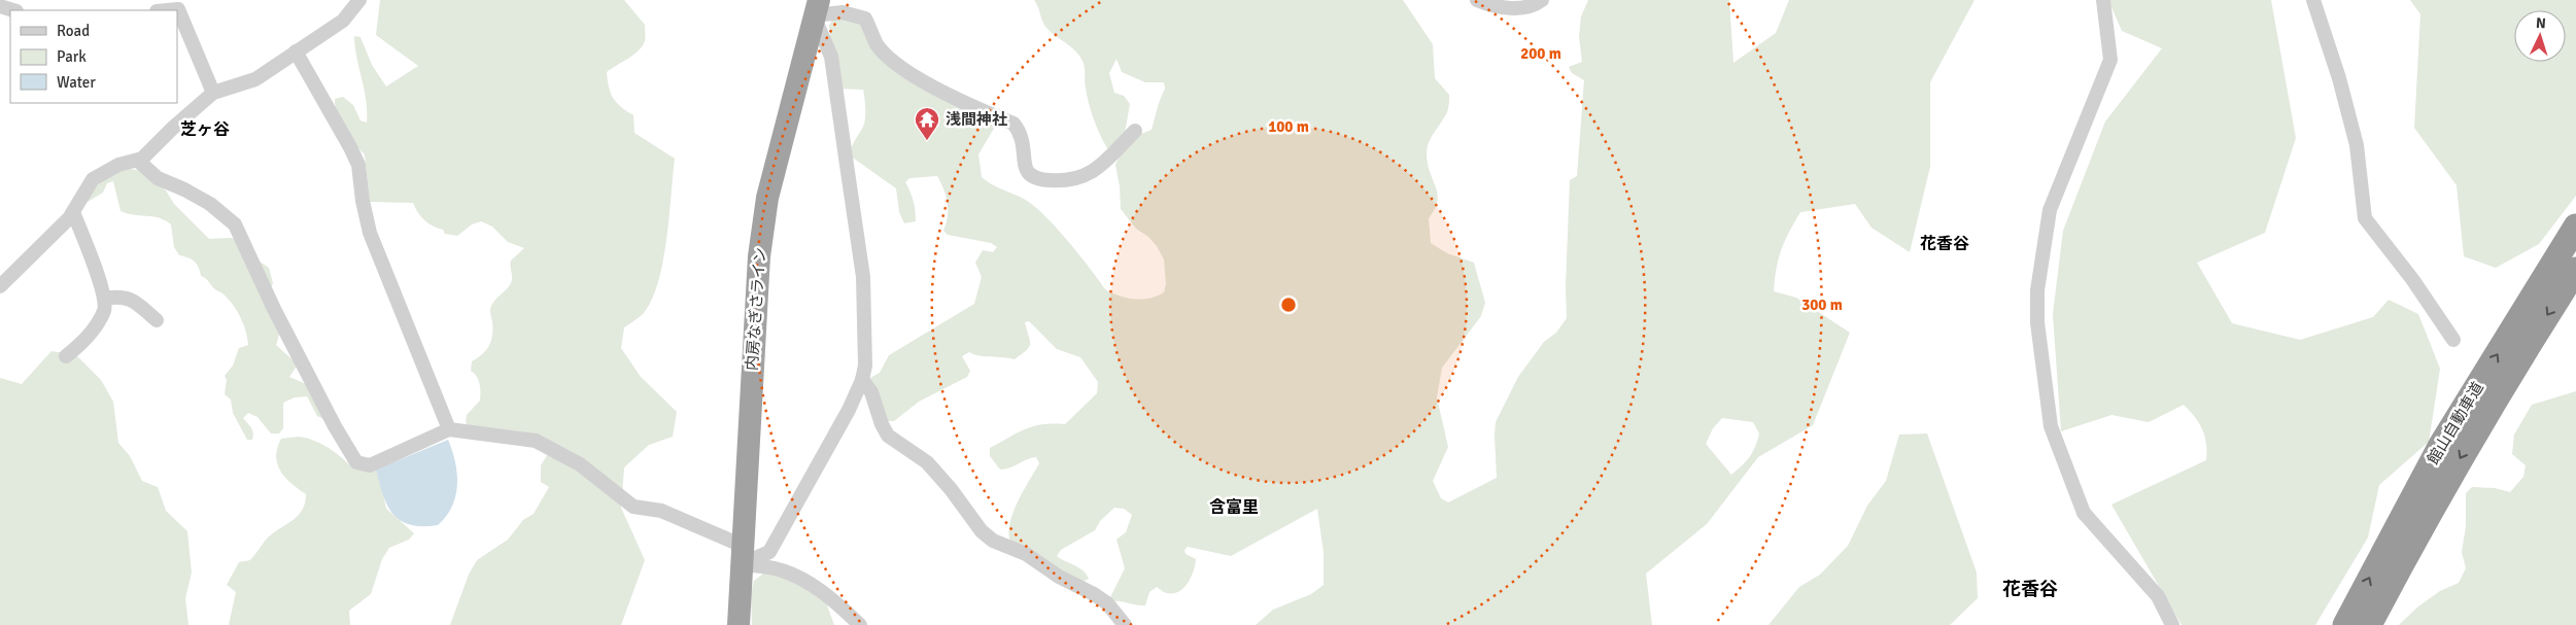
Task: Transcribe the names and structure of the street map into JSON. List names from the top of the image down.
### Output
{
  "streets": {
    "highway": ["内房なぎさライン", "館山自動車道"]
  },
  "districts": [
    "芝ヶ谷",
    "花香谷",
    "含富里",
    "花香谷"
  ],
  "places": {
    "temple": ["浅間神社"]
  },
  "legend": ["Road", "Park", "Water"],
  "north": "top",
  "rings": ["200 m", "100 m", "300 m"]
}
